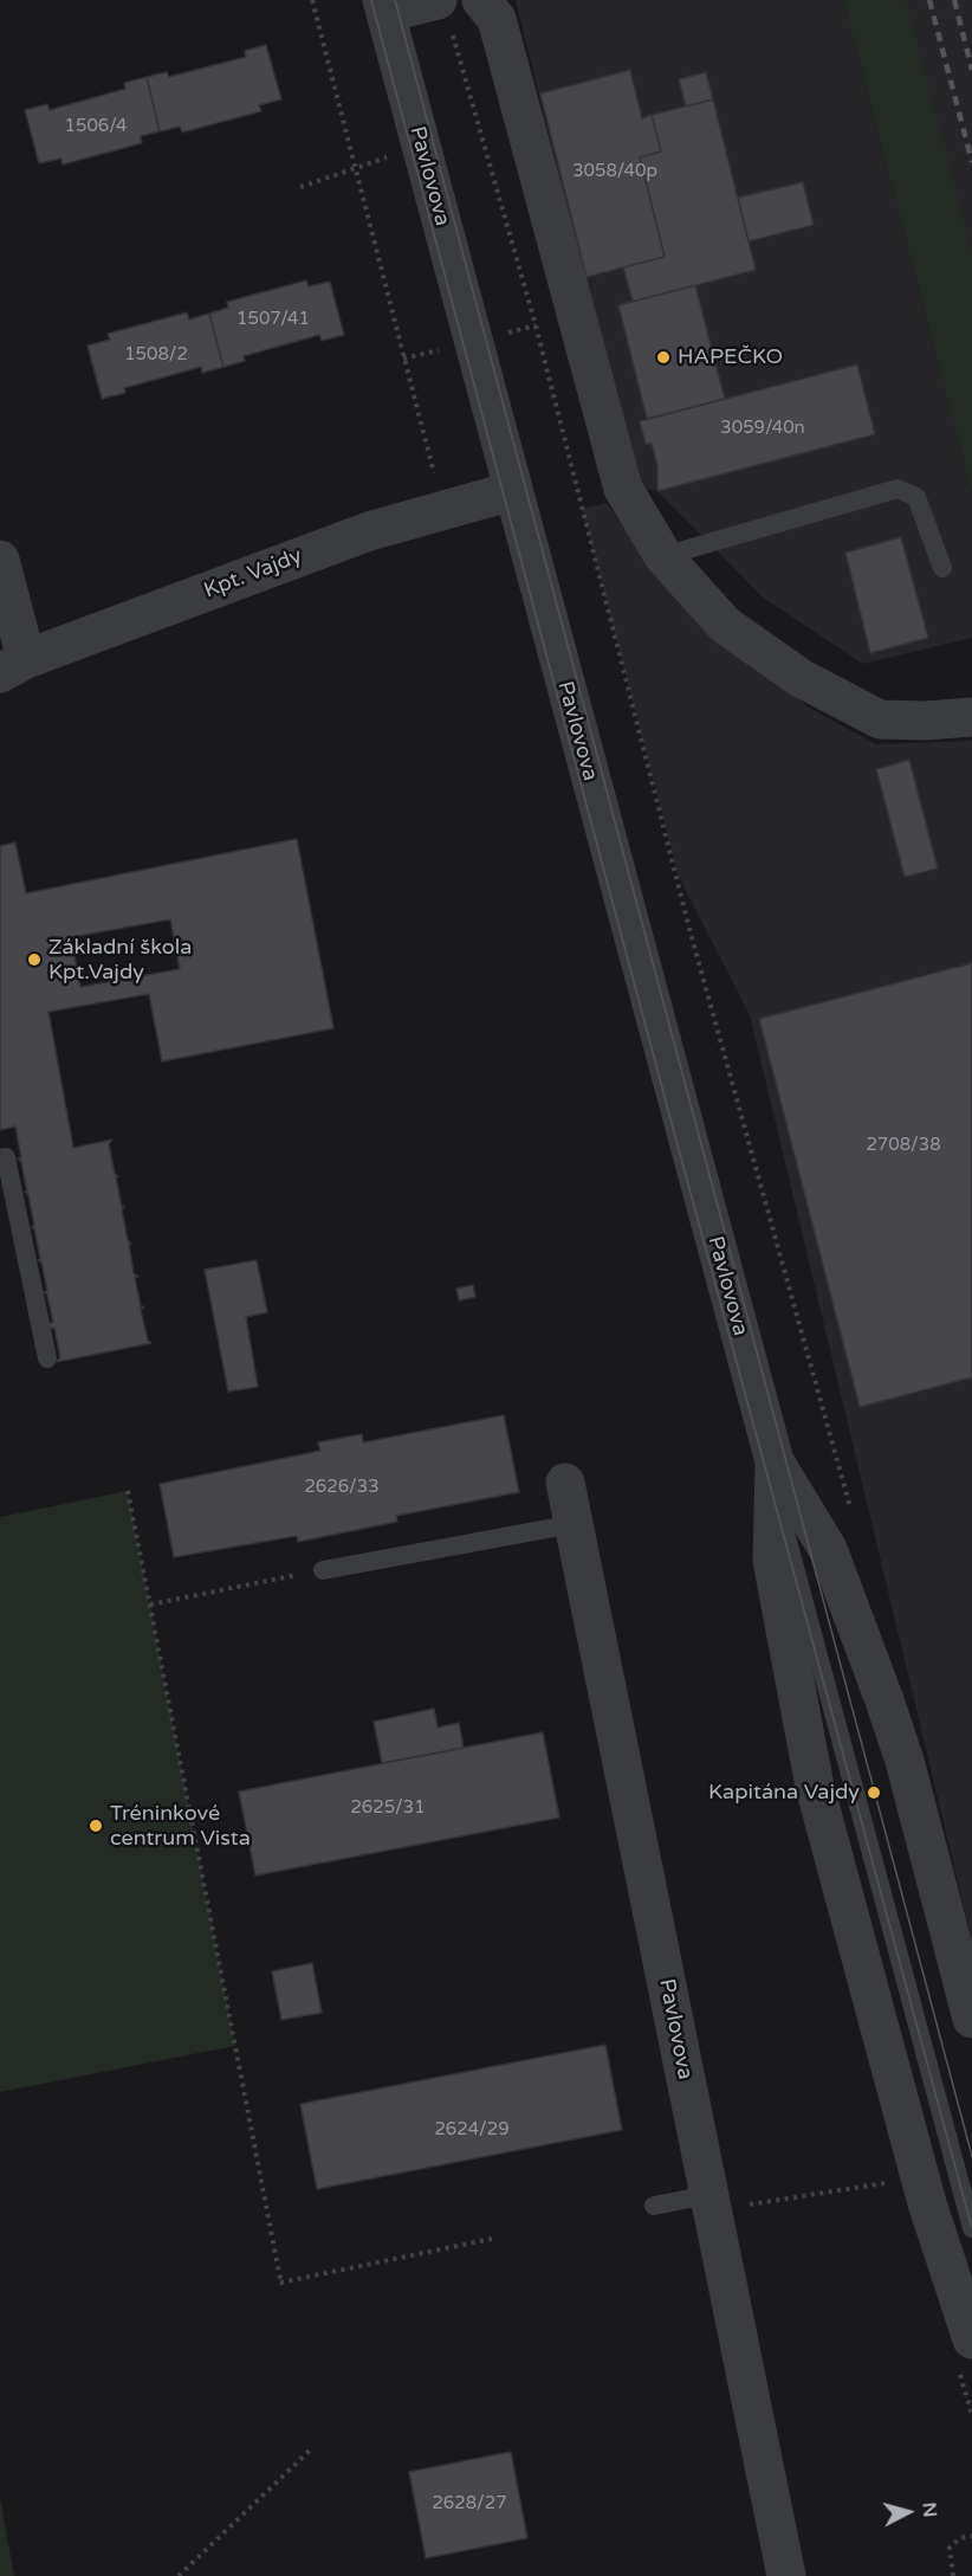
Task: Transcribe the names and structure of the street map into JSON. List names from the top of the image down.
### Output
{
  "streets": {
    "street": ["Pavlovova", "Kpt. Vajdy"]
  },
  "crossings": [
    ["Pavlovova", "Kpt. Vajdy"]
  ],
  "places": [
    "HAPEČKO",
    "Základní škola Kpt.Vajdy",
    "Kapitána Vajdy",
    "Tréninkové centrum Vista"
  ],
  "house_numbers": [
    "1506/4",
    "3058/40p",
    "1507/41",
    "1508/2",
    "3059/40n",
    "2708/38",
    "2626/33",
    "2625/31",
    "2624/29",
    "2628/27"
  ],
  "north": "right"
}
